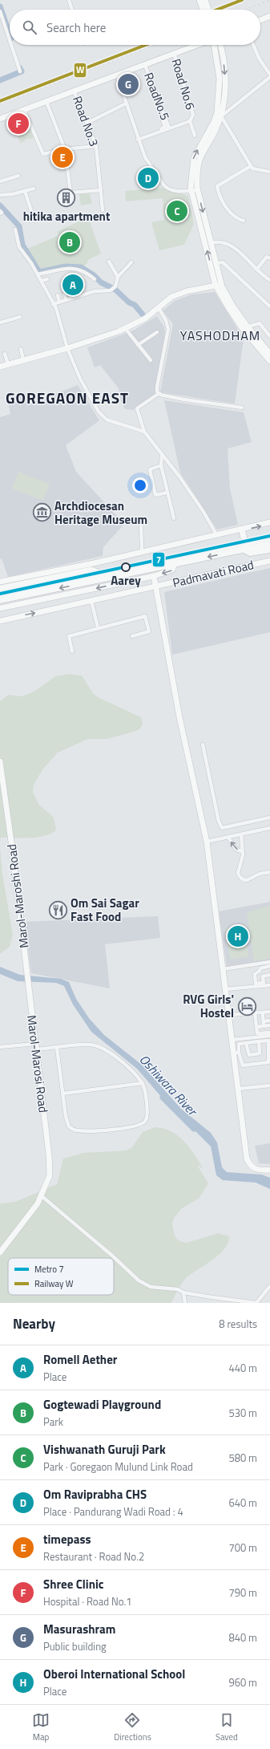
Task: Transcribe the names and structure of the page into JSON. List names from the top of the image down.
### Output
{
  "streets": {
    "street": [
      "Road No.6",
      "RoadNo.5",
      "Road No.3",
      "Padmavati Road",
      "Marol-Maroshi Road",
      "Marol-Marosi Road"
    ]
  },
  "crossings": [
    ["Marol-Maroshi Road", "Marol-Marosi Road"]
  ],
  "districts": ["YASHODHAM", "GOREGAON EAST"],
  "water": ["Oshiwara River"],
  "places": {
    "building": ["hitika apartment"],
    "museum": ["Archdiocesan Heritage Museum"],
    "other": ["Aarey"],
    "restaurant": ["Om Sai Sagar Fast Food"],
    "hotel": ["RVG Girls' Hostel"]
  },
  "lines": ["rail line W", "metro line 7"],
  "legend": ["Metro 7", "Railway W"],
  "page": {
    "search": "Search here",
    "pins": [
      "G",
      "F",
      "E",
      "D",
      "C",
      "B",
      "A",
      "H"
    ],
    "heading": ["Nearby", "8 results"],
    "list": [
      {
        "mark": "A",
        "name": "Romell Aether",
        "note": "Place",
        "value": "440 m"
      },
      {
        "mark": "B",
        "name": "Gogtewadi Playground",
        "note": "Park",
        "value": "530 m"
      },
      {
        "mark": "C",
        "name": "Vishwanath Guruji Park",
        "note": "Park · Goregaon Mulund Link Road",
        "value": "580 m"
      },
      {
        "mark": "D",
        "name": "Om Raviprabha CHS",
        "note": "Place · Pandurang Wadi Road : 4",
        "value": "640 m"
      },
      {
        "mark": "E",
        "name": "timepass",
        "note": "Restaurant · Road No.2",
        "value": "700 m"
      },
      {
        "mark": "F",
        "name": "Shree Clinic",
        "note": "Hospital · Road No.1",
        "value": "790 m"
      },
      {
        "mark": "G",
        "name": "Masurashram",
        "note": "Public building",
        "value": "840 m"
      },
      {
        "mark": "H",
        "name": "Oberoi International School",
        "note": "Place",
        "value": "960 m"
      }
    ],
    "nav": ["Map", "Directions", "Saved"]
  }
}
